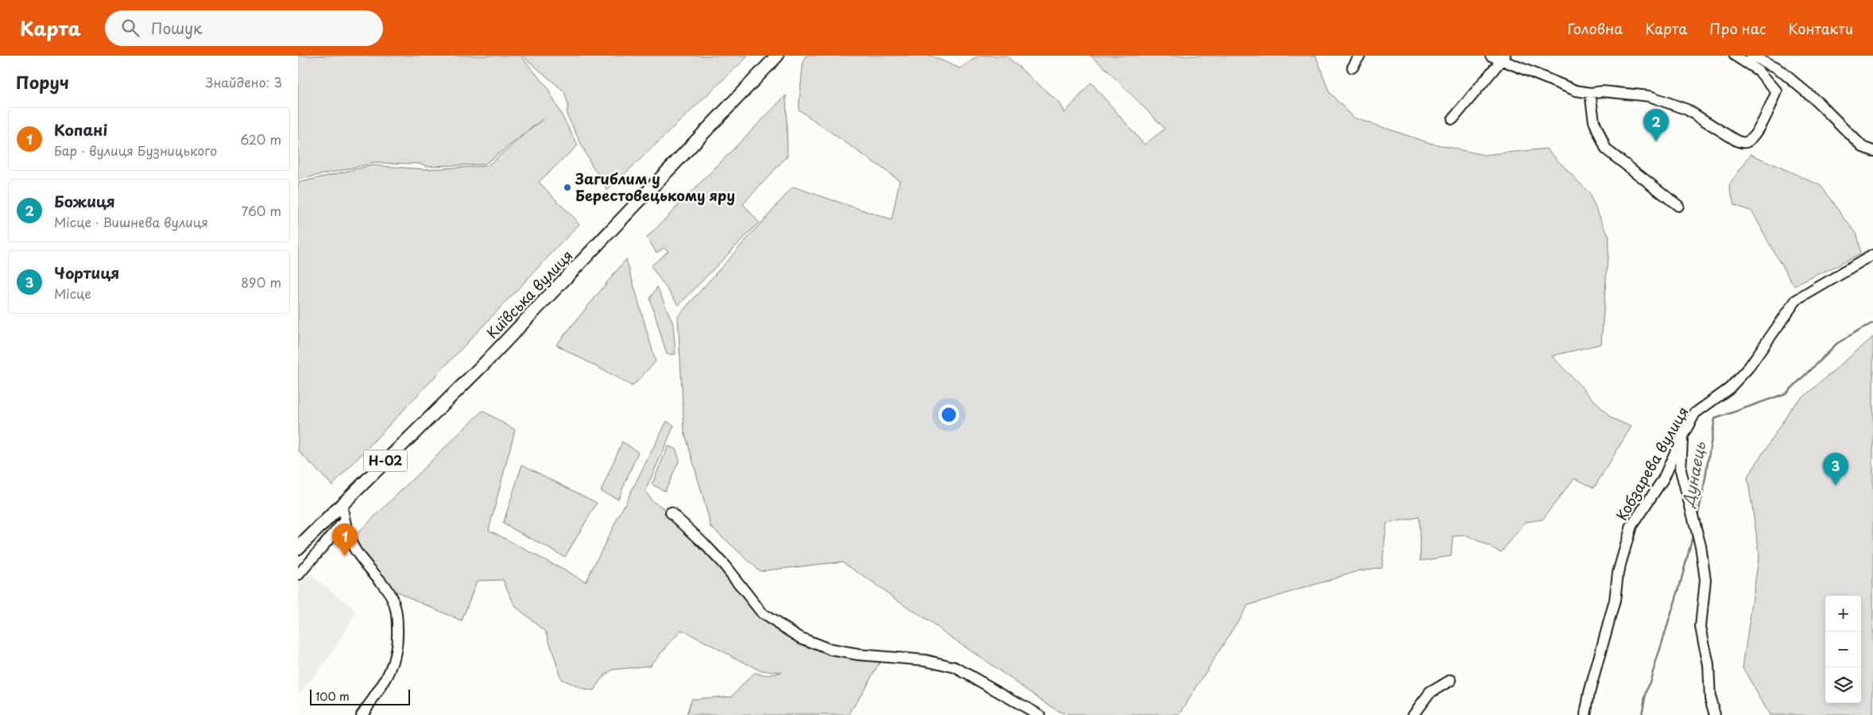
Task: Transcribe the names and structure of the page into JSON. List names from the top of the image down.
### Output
{
  "streets": {
    "main road": ["Київська вулиця", "Н-02"],
    "street": ["Кобзарева вулиця"]
  },
  "water": ["Дунаець"],
  "places": ["Загиблим у Берестовецькому яру"],
  "scale_bar": "100 m",
  "page": {
    "header": "Карта",
    "search": "Пошук",
    "nav": [
      "Головна",
      "Карта",
      "Про нас",
      "Контакти"
    ],
    "heading": ["Поруч", "Знайдено: 3"],
    "list": [
      {
        "mark": "1",
        "name": "Копані",
        "note": "Бар · вулиця Бузницького",
        "value": "620 m"
      },
      {
        "mark": "2",
        "name": "Божиця",
        "note": "Місце · Вишнева вулиця",
        "value": "760 m"
      },
      {
        "mark": "3",
        "name": "Чортиця",
        "note": "Місце",
        "value": "890 m"
      }
    ],
    "pins": ["2", "3", "1"],
    "map_buttons": ["+", "−"],
    "scale": "100 m"
  }
}
